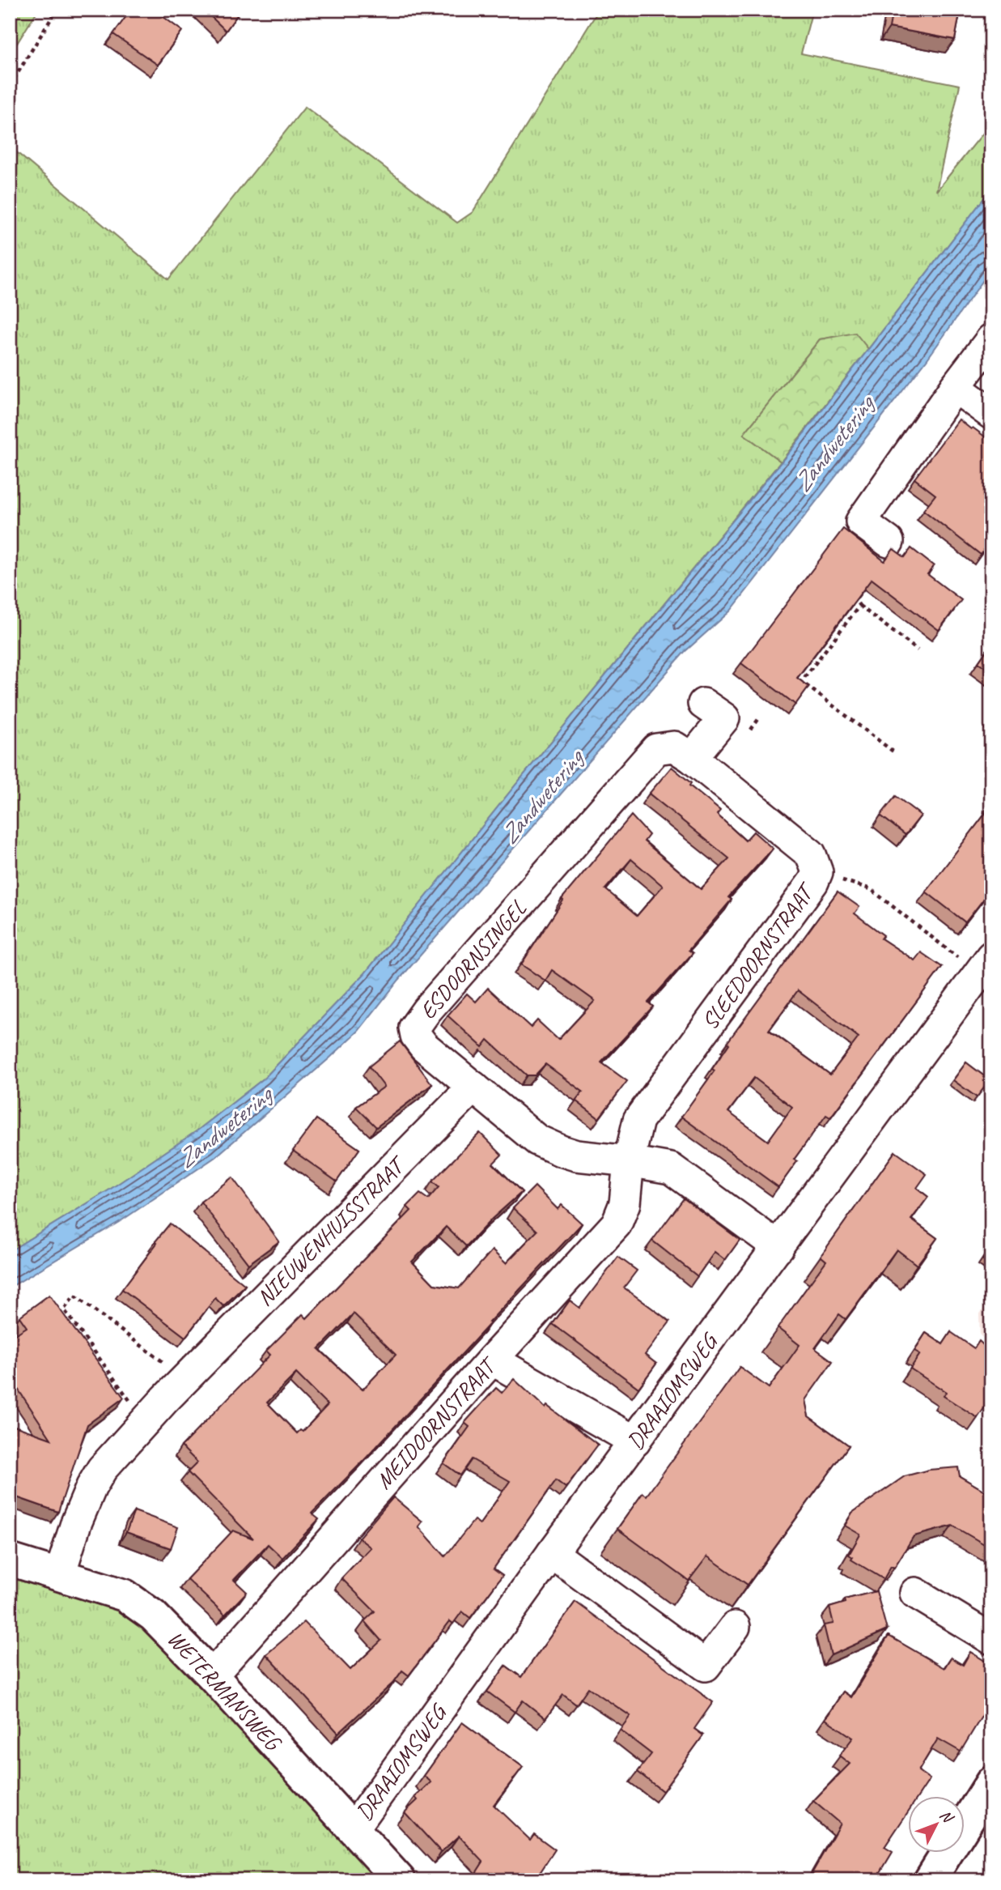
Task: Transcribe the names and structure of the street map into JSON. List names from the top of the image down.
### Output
{
  "streets": {
    "street": [
      "SLEEDOORNSTRAAT",
      "ESDOORNSINGEL",
      "NIEUWENHUISSTRAAT",
      "DRAAIOMSWEG",
      "MEIDOORNSTRAAT",
      "WETERMANSWEG"
    ]
  },
  "crossings": [
    ["SLEEDOORNSTRAAT", "ESDOORNSINGEL"],
    ["SLEEDOORNSTRAAT", "MEIDOORNSTRAAT"],
    ["ESDOORNSINGEL", "NIEUWENHUISSTRAAT"],
    ["ESDOORNSINGEL", "DRAAIOMSWEG"],
    ["ESDOORNSINGEL", "MEIDOORNSTRAAT"],
    ["NIEUWENHUISSTRAAT", "WETERMANSWEG"],
    ["DRAAIOMSWEG", "WETERMANSWEG"],
    ["MEIDOORNSTRAAT", "WETERMANSWEG"]
  ],
  "water": ["Zandwetering"],
  "north": "top right"
}
